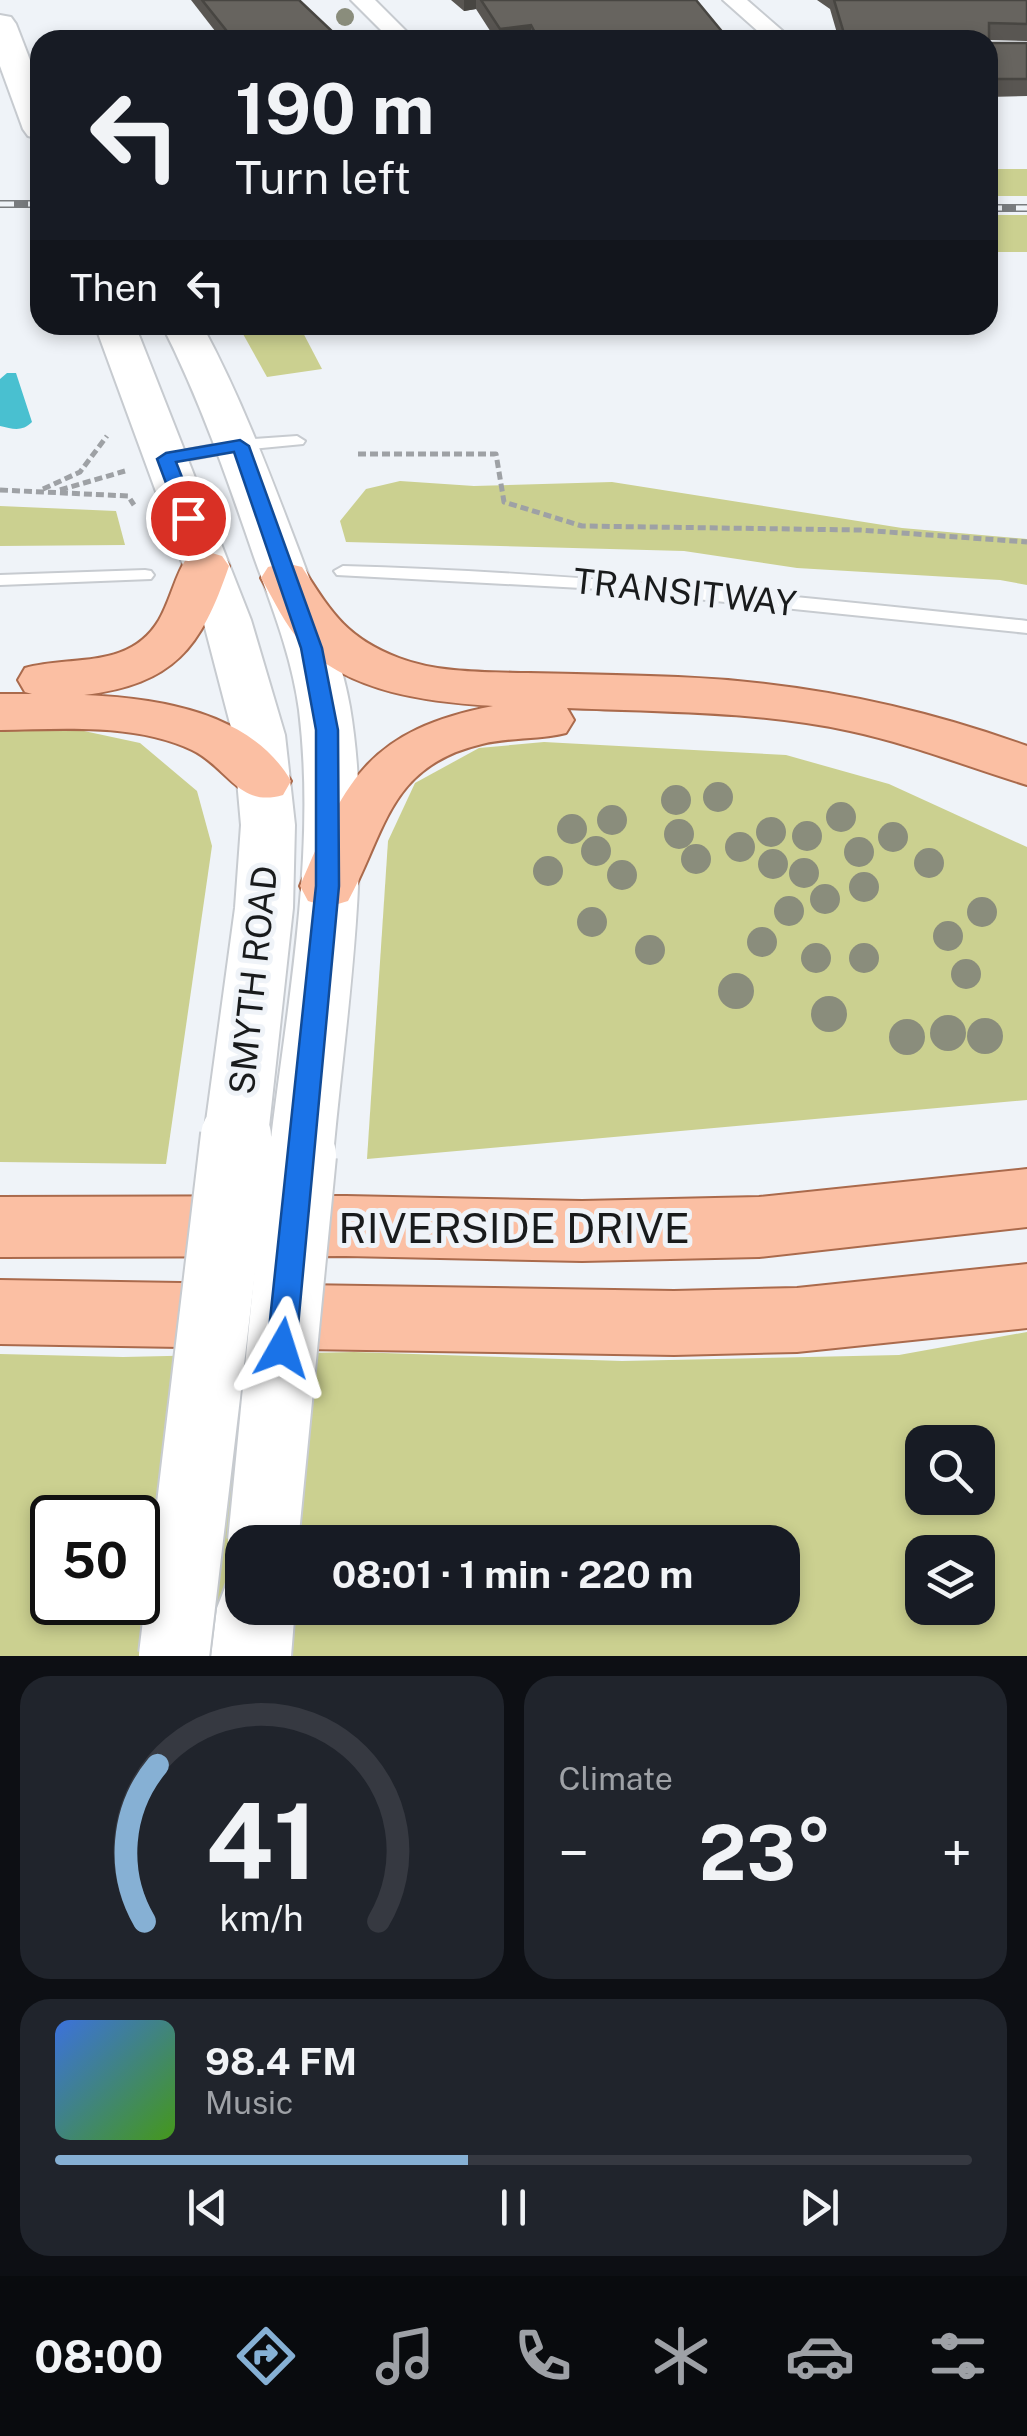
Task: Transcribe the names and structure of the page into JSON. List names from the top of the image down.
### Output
{
  "streets": {
    "main road": ["SMYTH ROAD", "RIVERSIDE DRIVE"],
    "lane": ["TRANSITWAY"]
  },
  "page": {
    "turn": ["190 m", "Turn left"],
    "then": "Then",
    "limit": "50",
    "trip": "08:01 · 1 min · 220 m",
    "tile": "Climate",
    "heat": ["−", "23°", "+"],
    "song": ["98.4 FM", "Music"],
    "tabs": "08:00",
    "gauge": ["41", "km/h"]
  }
}
